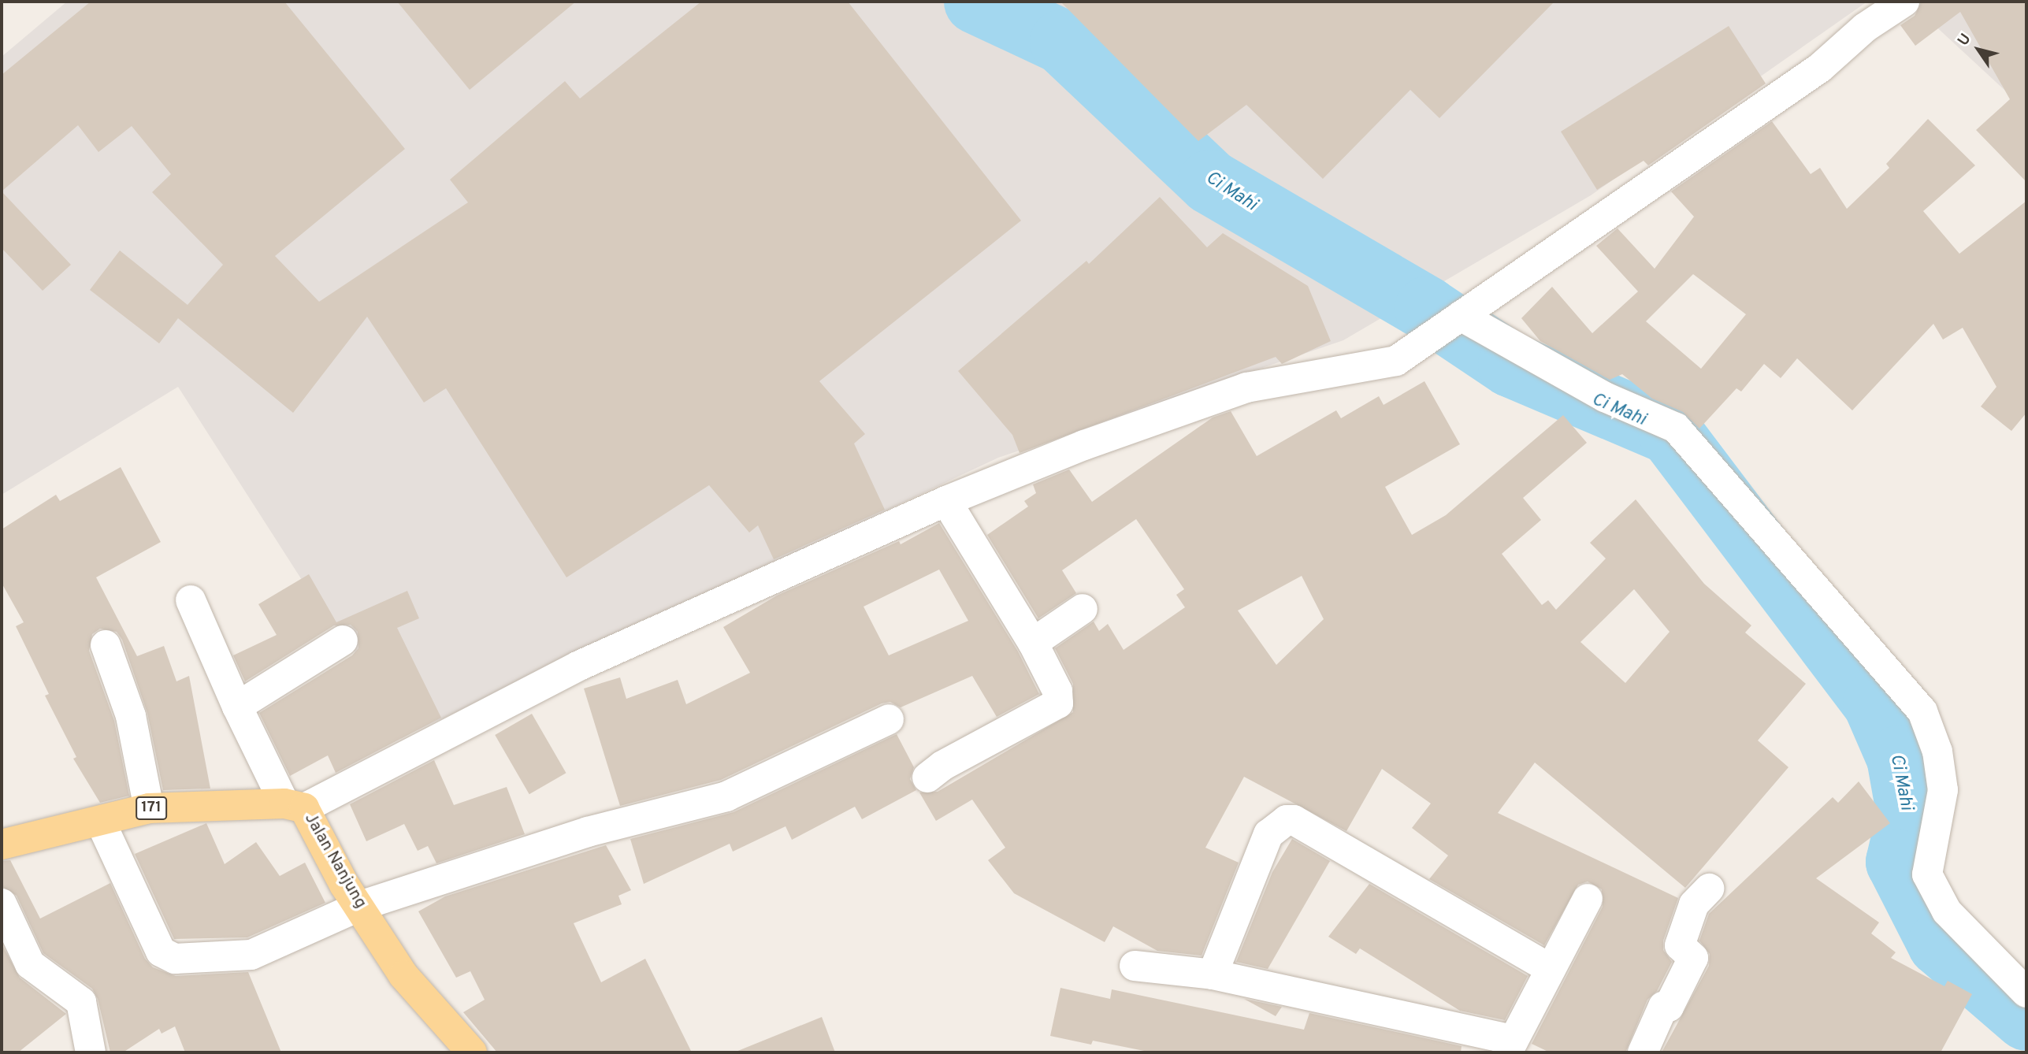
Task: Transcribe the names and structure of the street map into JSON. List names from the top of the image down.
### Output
{
  "streets": {
    "main road": ["171", "Jalan Nanjung"]
  },
  "water": ["Ci Mahi"],
  "north": "top left"
}
